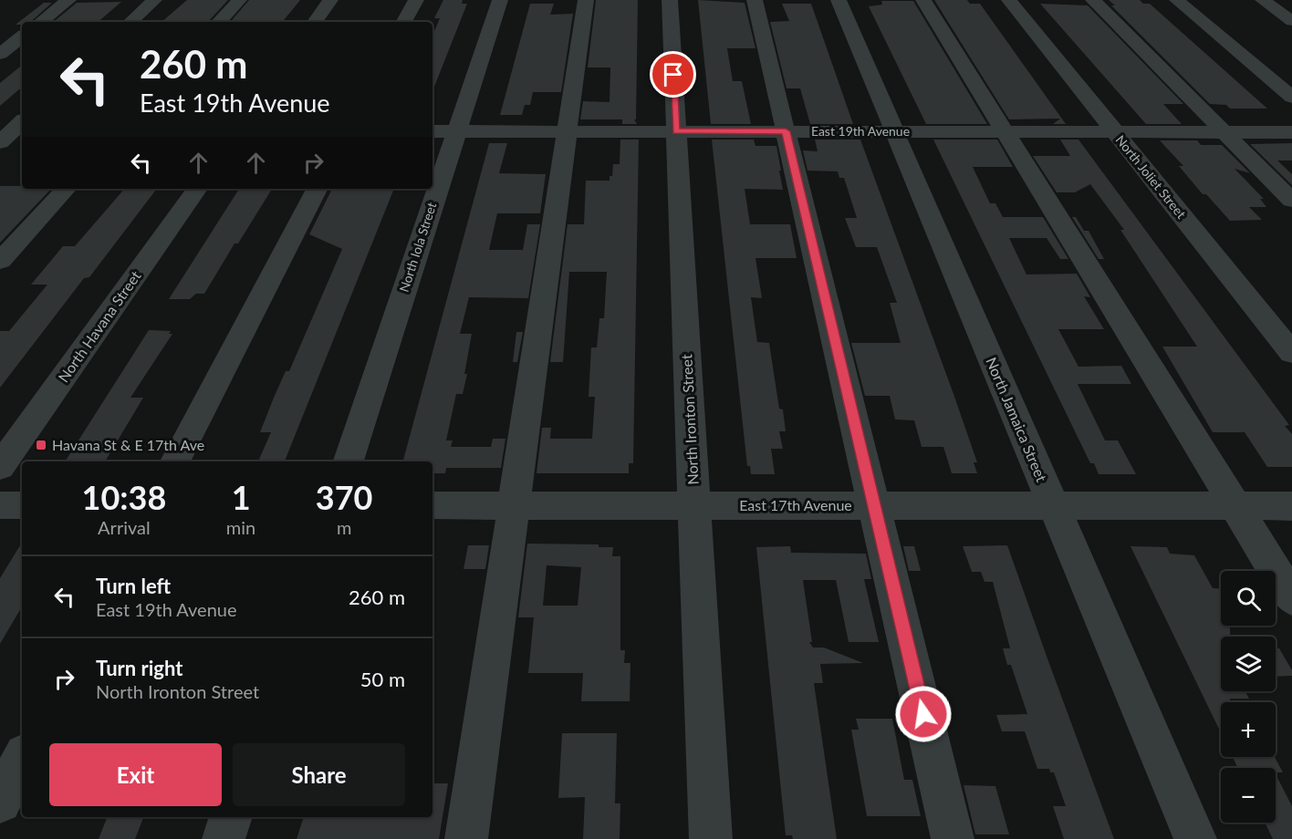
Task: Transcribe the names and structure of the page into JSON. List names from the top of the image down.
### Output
{
  "streets": {
    "street": [
      "East 19th Avenue",
      "North Joliet Street",
      "North Iola Street",
      "North Havana Street",
      "North Ironton Street",
      "North Jamaica Street",
      "East 17th Avenue"
    ]
  },
  "crossings": [
    ["East 19th Avenue", "North Joliet Street"],
    ["East 19th Avenue", "North Iola Street"],
    ["East 19th Avenue", "North Ironton Street"],
    ["East 19th Avenue", "North Jamaica Street"],
    ["North Ironton Street", "East 17th Avenue"],
    ["North Jamaica Street", "East 17th Avenue"]
  ],
  "places": {
    "transit": ["Havana St & E 17th Ave"]
  },
  "page": {
    "turn": ["260 m", "East 19th Avenue"],
    "eta": [
      "10:38",
      "Arrival",
      "1",
      "min",
      "370",
      "m"
    ],
    "list": [
      {
        "name": "Turn left",
        "note": "East 19th Avenue",
        "value": "260 m"
      },
      {
        "name": "Turn right",
        "note": "North Ironton Street",
        "value": "50 m"
      }
    ],
    "map_buttons": ["+", "−"],
    "buttons": ["Exit", "Share"]
  }
}
